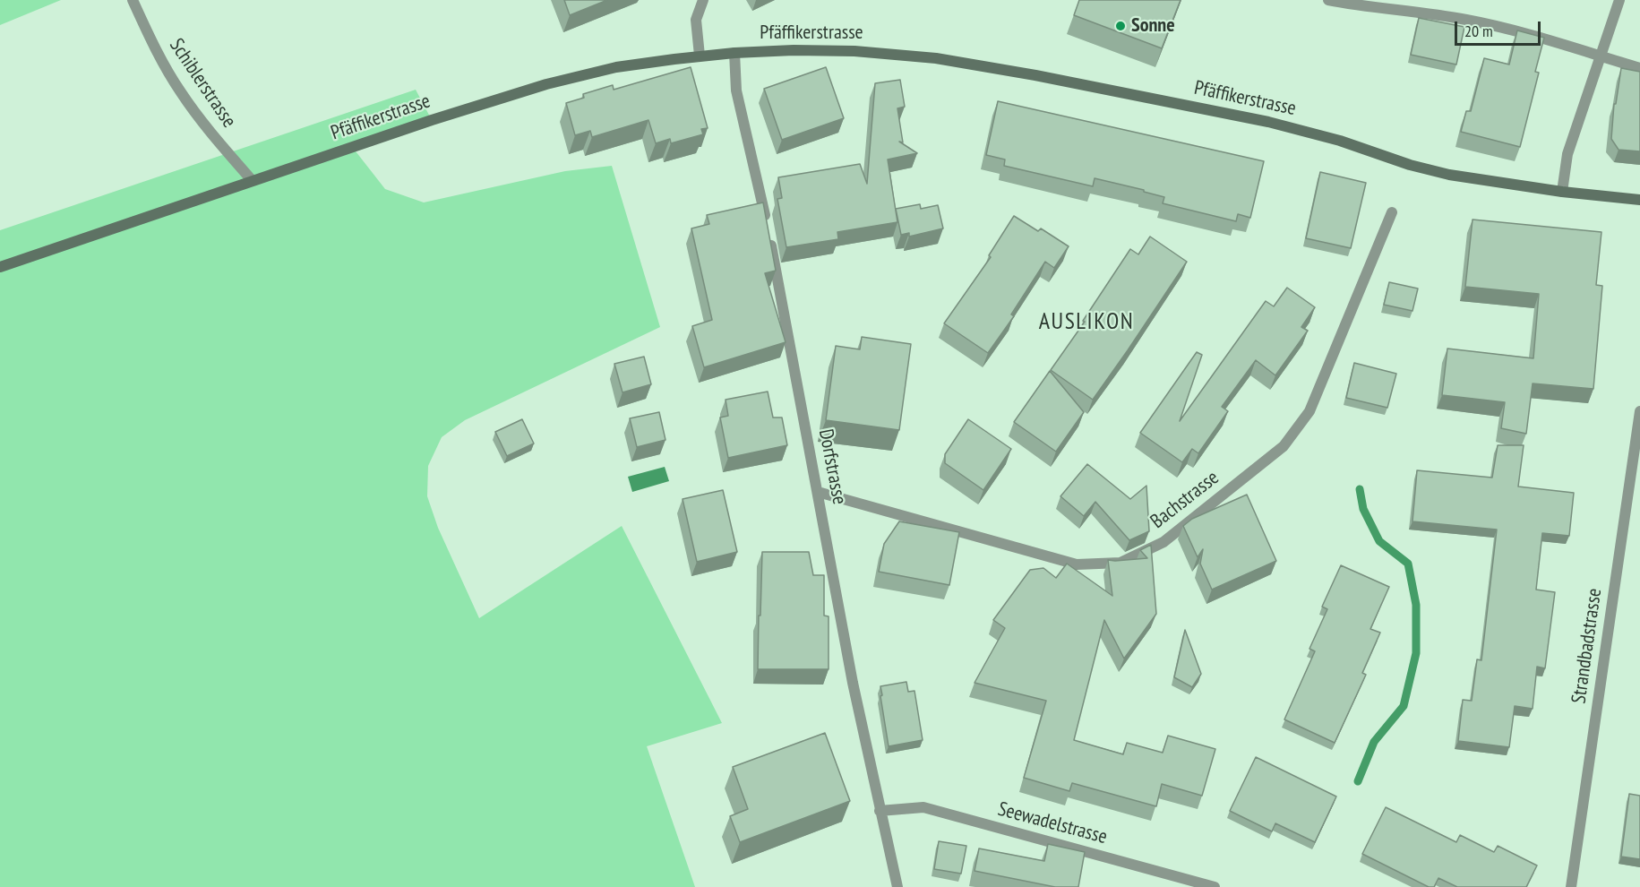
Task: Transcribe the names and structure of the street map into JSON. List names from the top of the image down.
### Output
{
  "streets": {
    "main road": ["Pfäffikerstrasse"],
    "street": [
      "Schiblerstrasse",
      "Dorfstrasse",
      "Bachstrasse",
      "Strandbadstrasse",
      "Seewadelstrasse"
    ]
  },
  "crossings": [
    ["Pfäffikerstrasse", "Schiblerstrasse"],
    ["Pfäffikerstrasse", "Dorfstrasse"],
    ["Dorfstrasse", "Bachstrasse"],
    ["Dorfstrasse", "Seewadelstrasse"]
  ],
  "districts": ["AUSLIKON"],
  "places": ["Sonne"],
  "scale_bar": "20 m"
}
